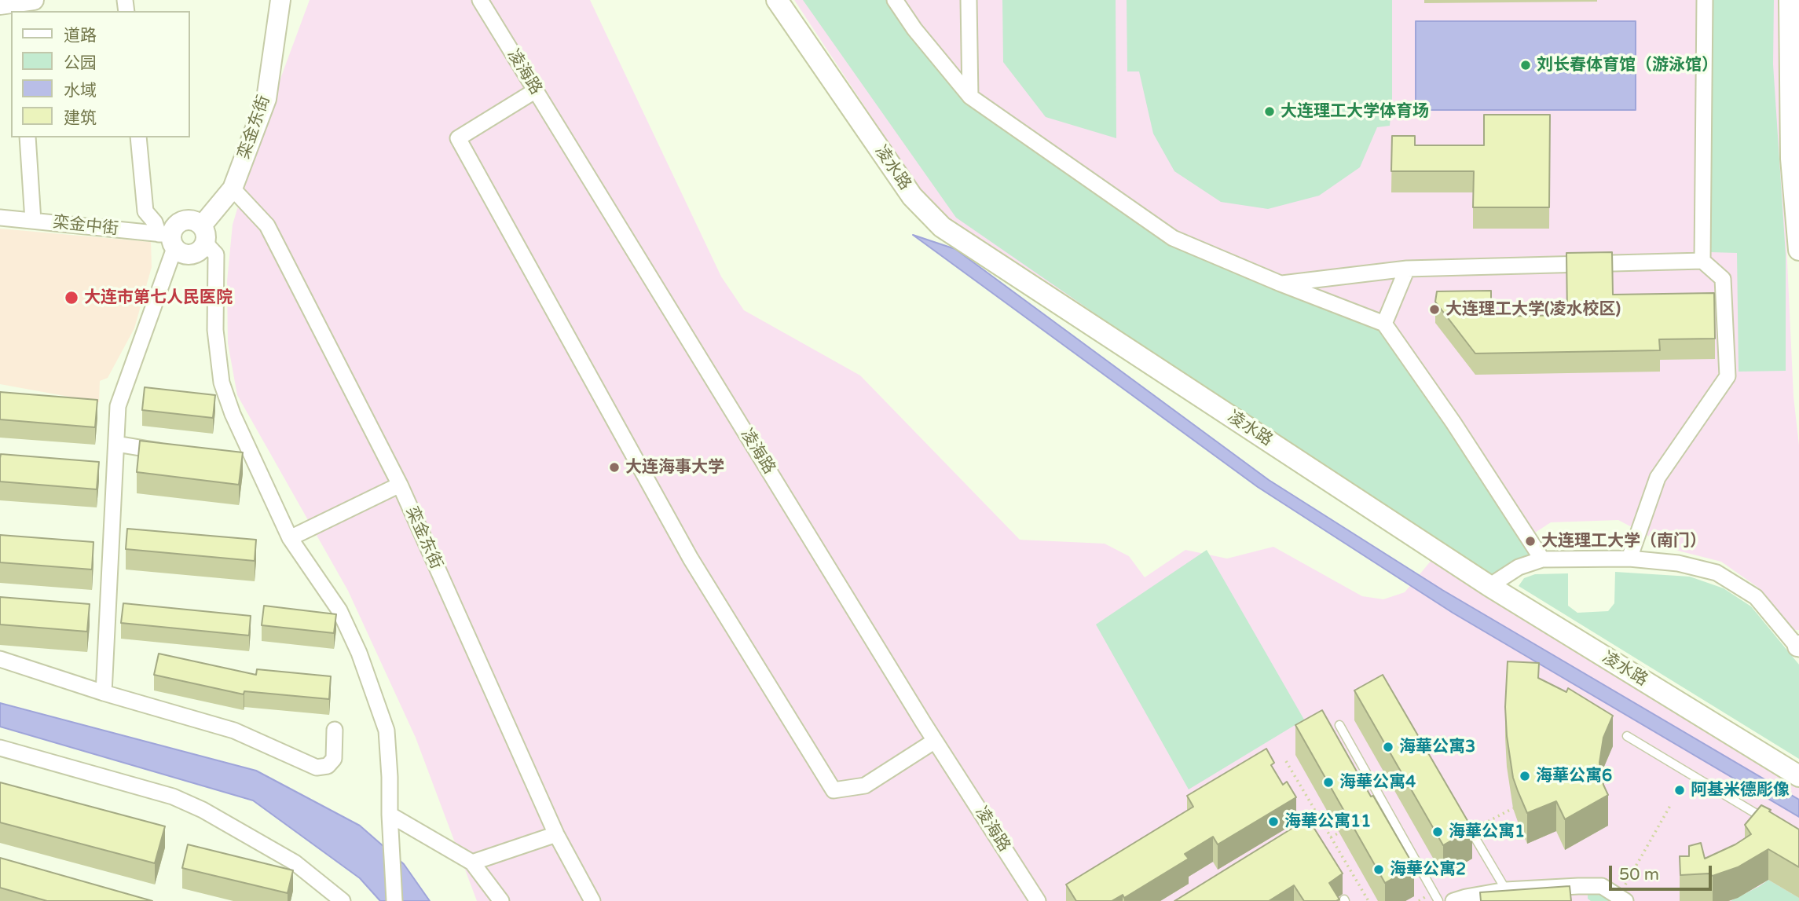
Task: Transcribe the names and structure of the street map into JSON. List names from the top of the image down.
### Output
{
  "streets": {
    "main road": ["凌水路"],
    "street": ["凌海路", "栾金东街", "栾金中街"]
  },
  "crossings": [
    ["栾金东街", "栾金中街"]
  ],
  "places": [
    "刘长春体育馆（游泳馆）",
    "大连理工大学体育场",
    "大连市第七人民医院",
    "大连理工大学(凌水校区)",
    "大连海事大学",
    "大连理工大学（南门）",
    "海華公寓3",
    "海華公寓6",
    "海華公寓4",
    "阿基米德彫像",
    "海華公寓11",
    "海華公寓1",
    "海華公寓2"
  ],
  "legend": [
    "道路",
    "公园",
    "水域",
    "建筑"
  ],
  "scale_bar": "50 m"
}
